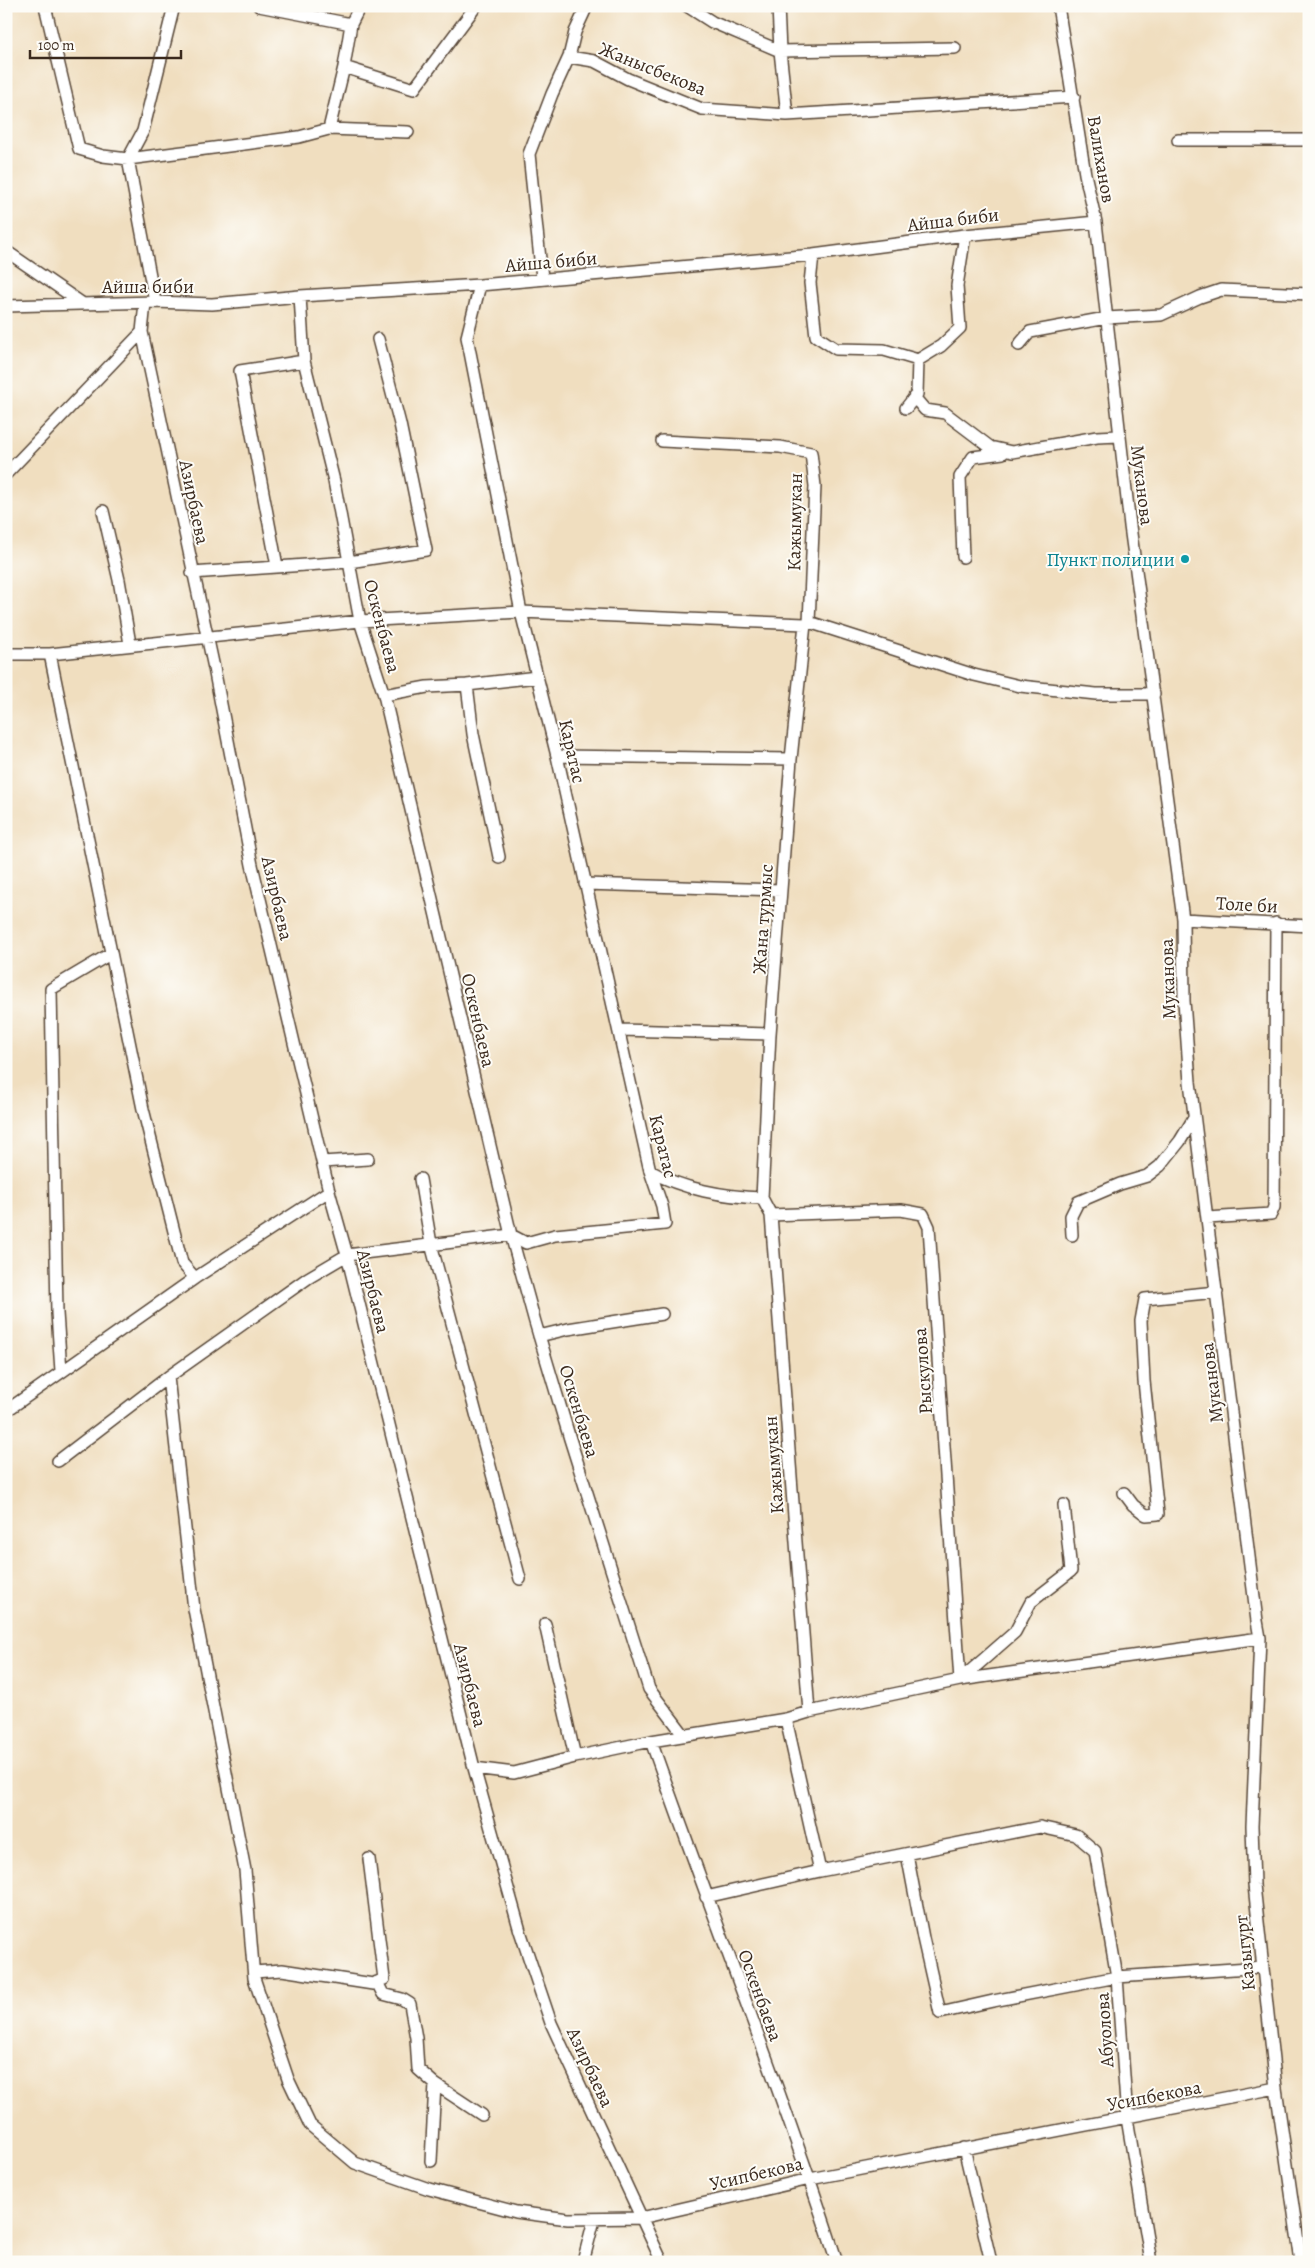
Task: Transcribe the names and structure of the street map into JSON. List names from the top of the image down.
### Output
{
  "streets": {
    "street": [
      "Жанысбекова",
      "Валиханов",
      "Айша биби",
      "Муканова",
      "Азирбаева",
      "Кажымукан",
      "Оскенбаева",
      "Каратас",
      "Толе би",
      "Жана турмыс",
      "Рыскулова",
      "Казыгурт",
      "Абуолова",
      "Усипбекова"
    ]
  },
  "crossings": [
    ["Жанысбекова", "Валиханов"],
    ["Жанысбекова", "Айша биби"],
    ["Валиханов", "Айша биби"],
    ["Валиханов", "Муканова"],
    ["Айша биби", "Азирбаева"],
    ["Айша биби", "Оскенбаева"],
    ["Айша биби", "Каратас"],
    ["Муканова", "Толе би"],
    ["Муканова", "Казыгурт"],
    ["Азирбаева", "Усипбекова"],
    ["Кажымукан", "Жана турмыс"],
    ["Кажымукан", "Рыскулова"],
    ["Оскенбаева", "Каратас"],
    ["Оскенбаева", "Усипбекова"],
    ["Казыгурт", "Усипбекова"],
    ["Абуолова", "Усипбекова"]
  ],
  "places": ["Пункт полиции"],
  "scale_bar": "100 m"
}
